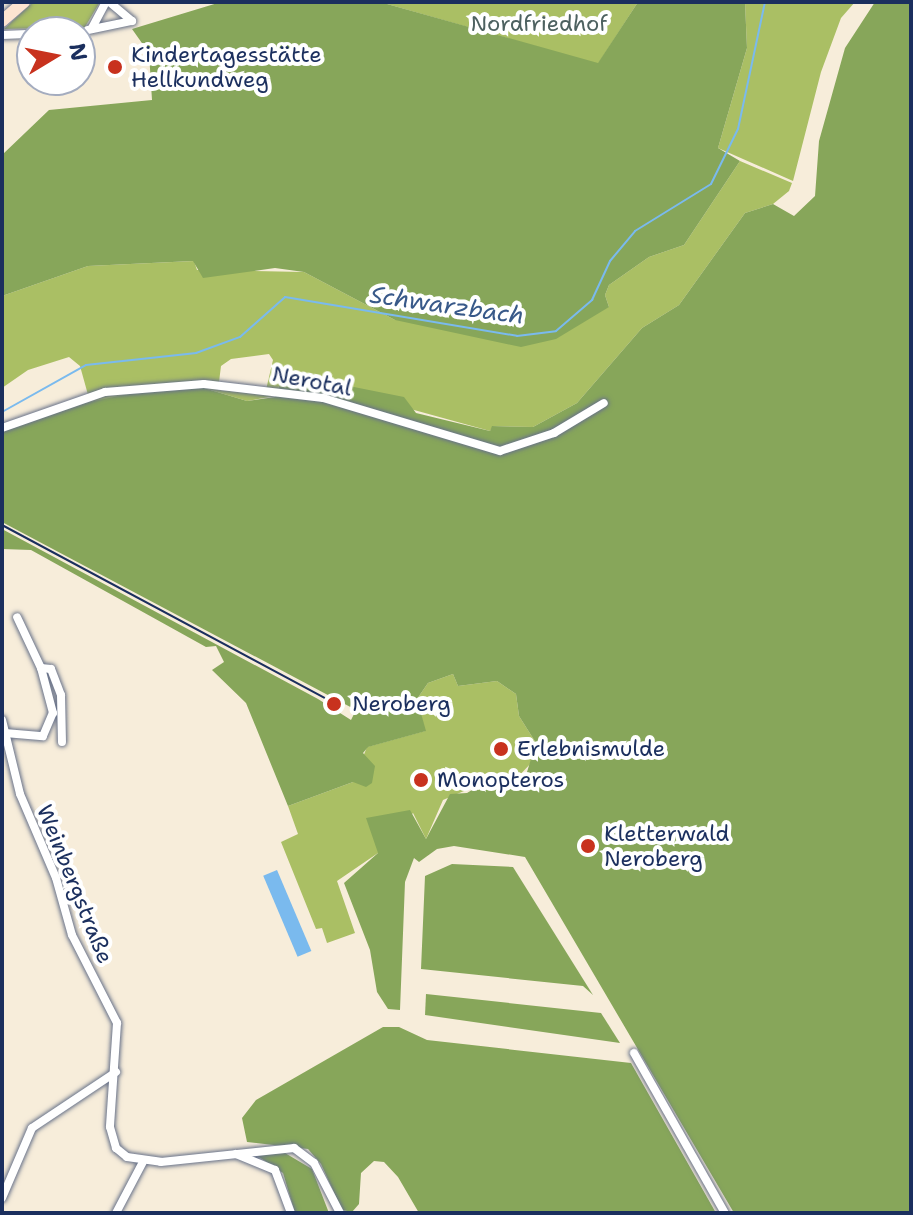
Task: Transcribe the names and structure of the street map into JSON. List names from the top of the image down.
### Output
{
  "streets": {
    "street": ["Nerotal", "Weinbergstraße"]
  },
  "water": ["Schwarzbach"],
  "parks": ["Nordfriedhof"],
  "places": [
    "Kindertagesstätte Hellkundweg",
    "Neroberg",
    "Erlebnismulde",
    "Monopteros",
    "Kletterwald Neroberg"
  ],
  "north": "right"
}
